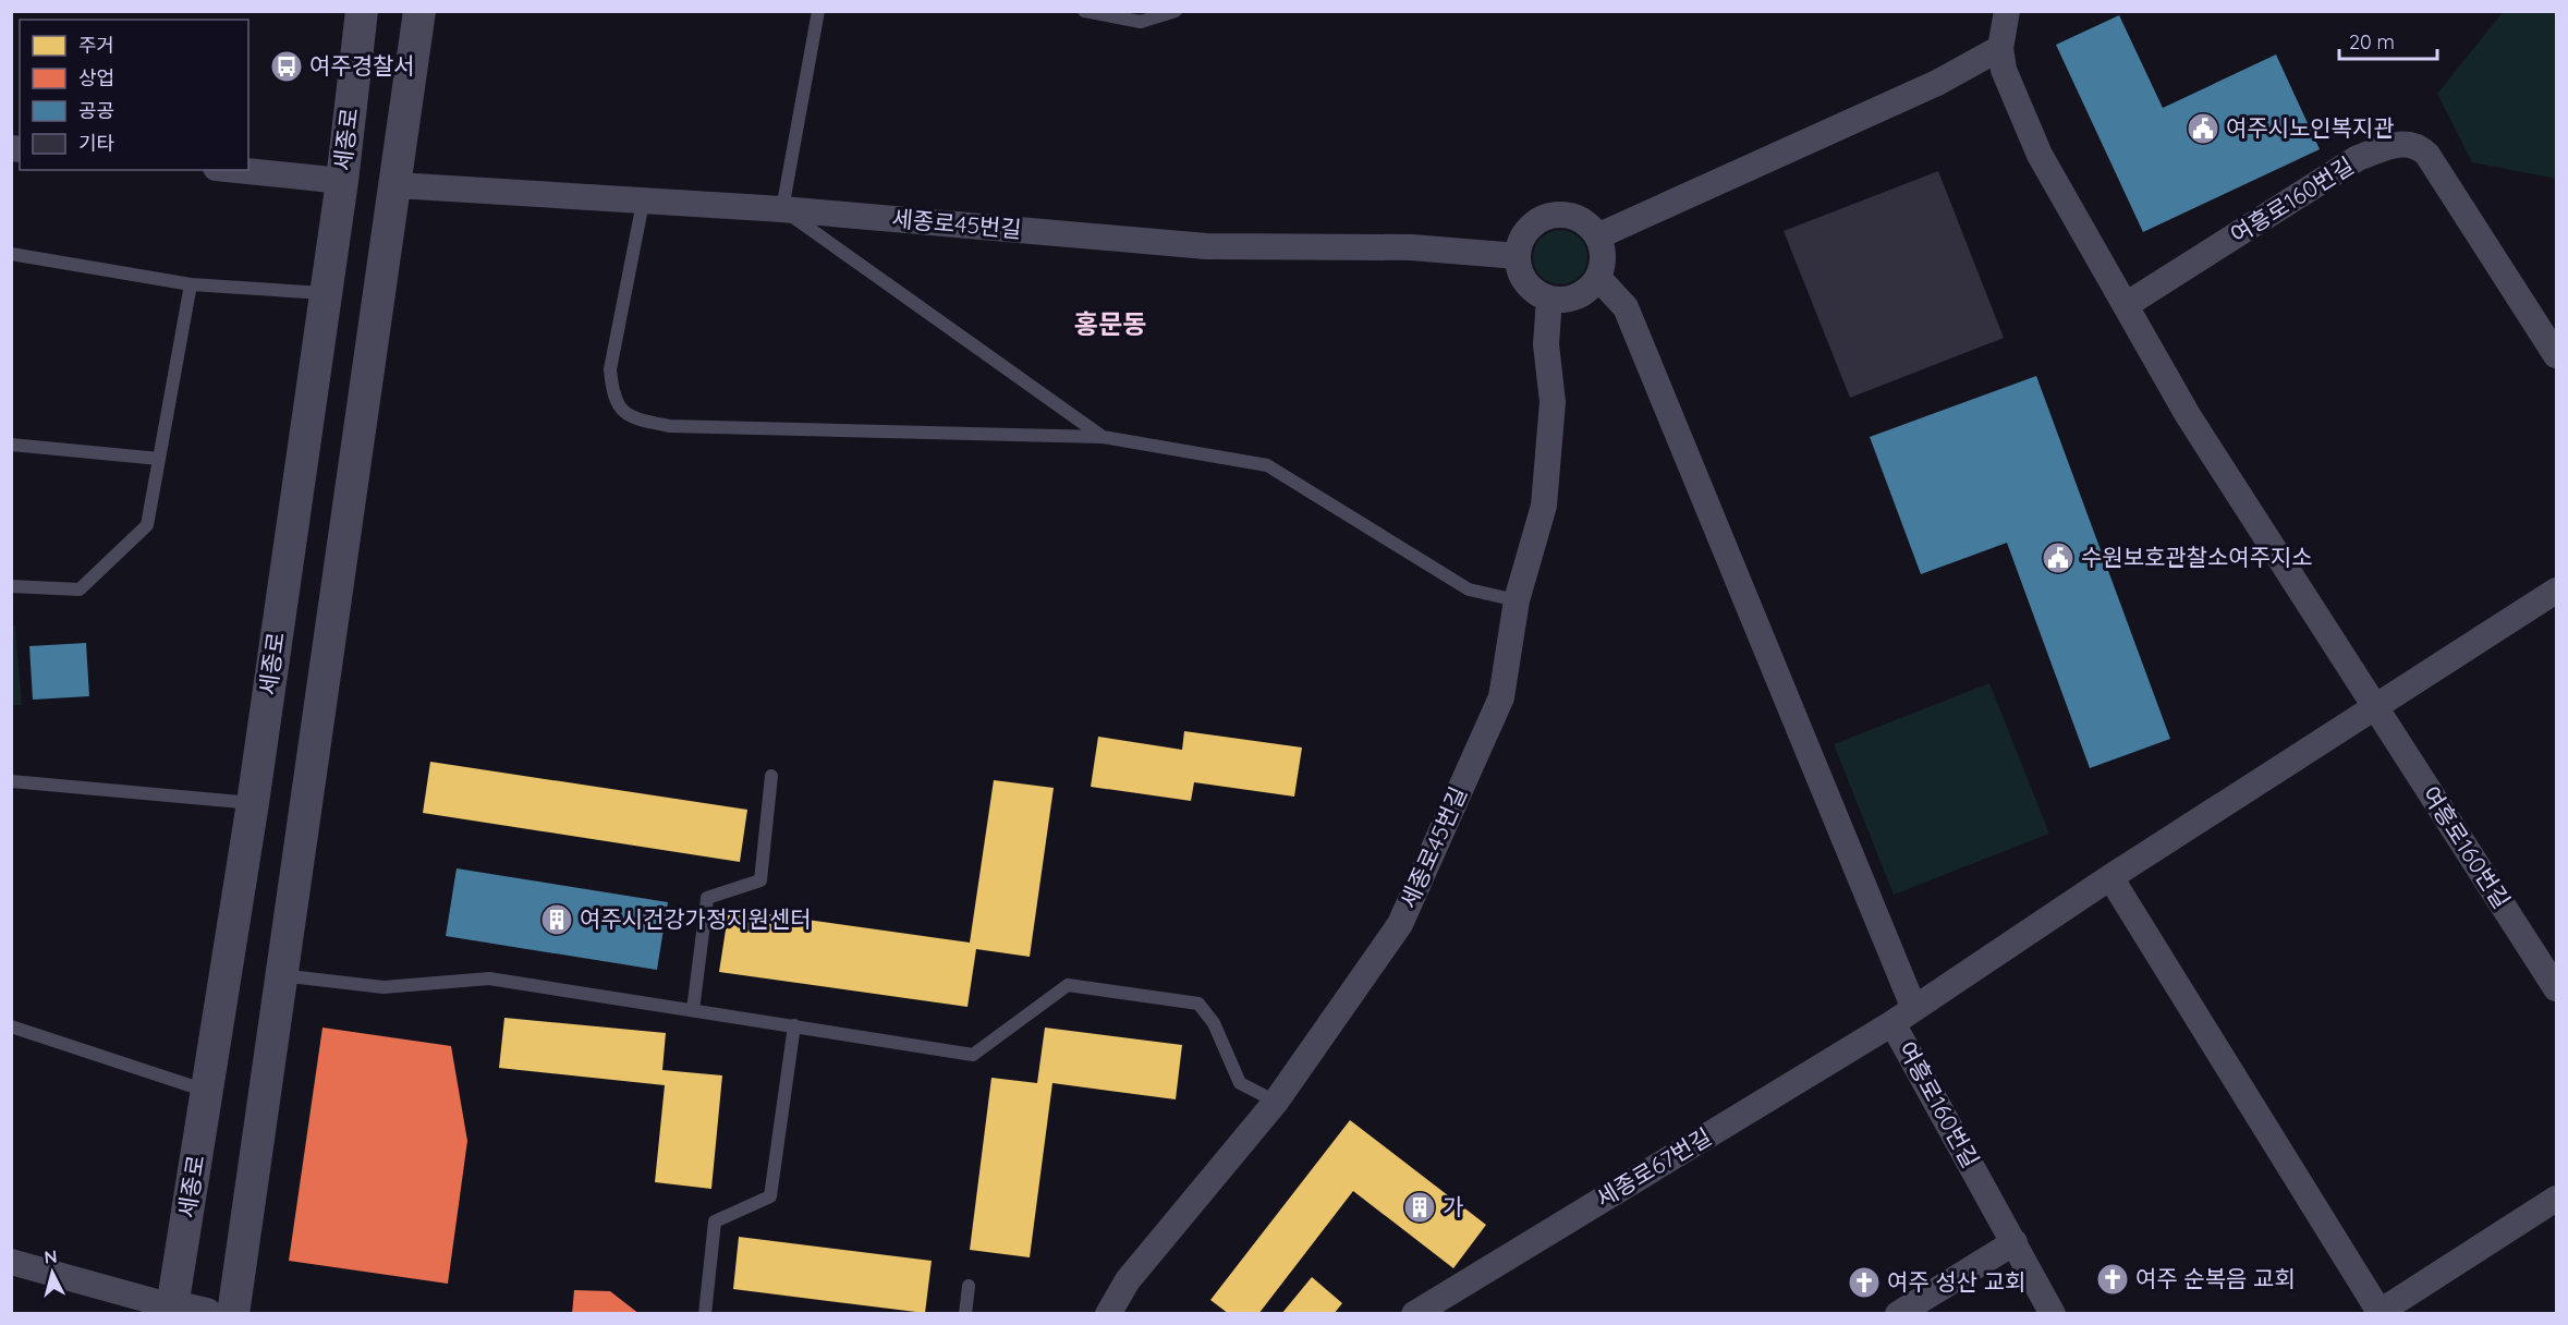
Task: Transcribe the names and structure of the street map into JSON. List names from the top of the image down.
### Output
{
  "streets": {
    "street": [
      "세종로",
      "여흥로160번길",
      "세종로45번길",
      "세종로67번길"
    ]
  },
  "crossings": [
    ["여흥로160번길", "세종로67번길"]
  ],
  "districts": ["홍문동"],
  "places": {
    "bus stop": ["여주경찰서"],
    "public building": ["여주시노인복지관", "수원보호관찰소여주지소"],
    "building": ["여주시건강가정지원센터", "가"],
    "church": ["여주 순복음 교회", "여주 성산 교회"]
  },
  "legend": [
    "주거",
    "상업",
    "공공",
    "기타"
  ],
  "scale_bar": "20 m",
  "north": "top"
}
